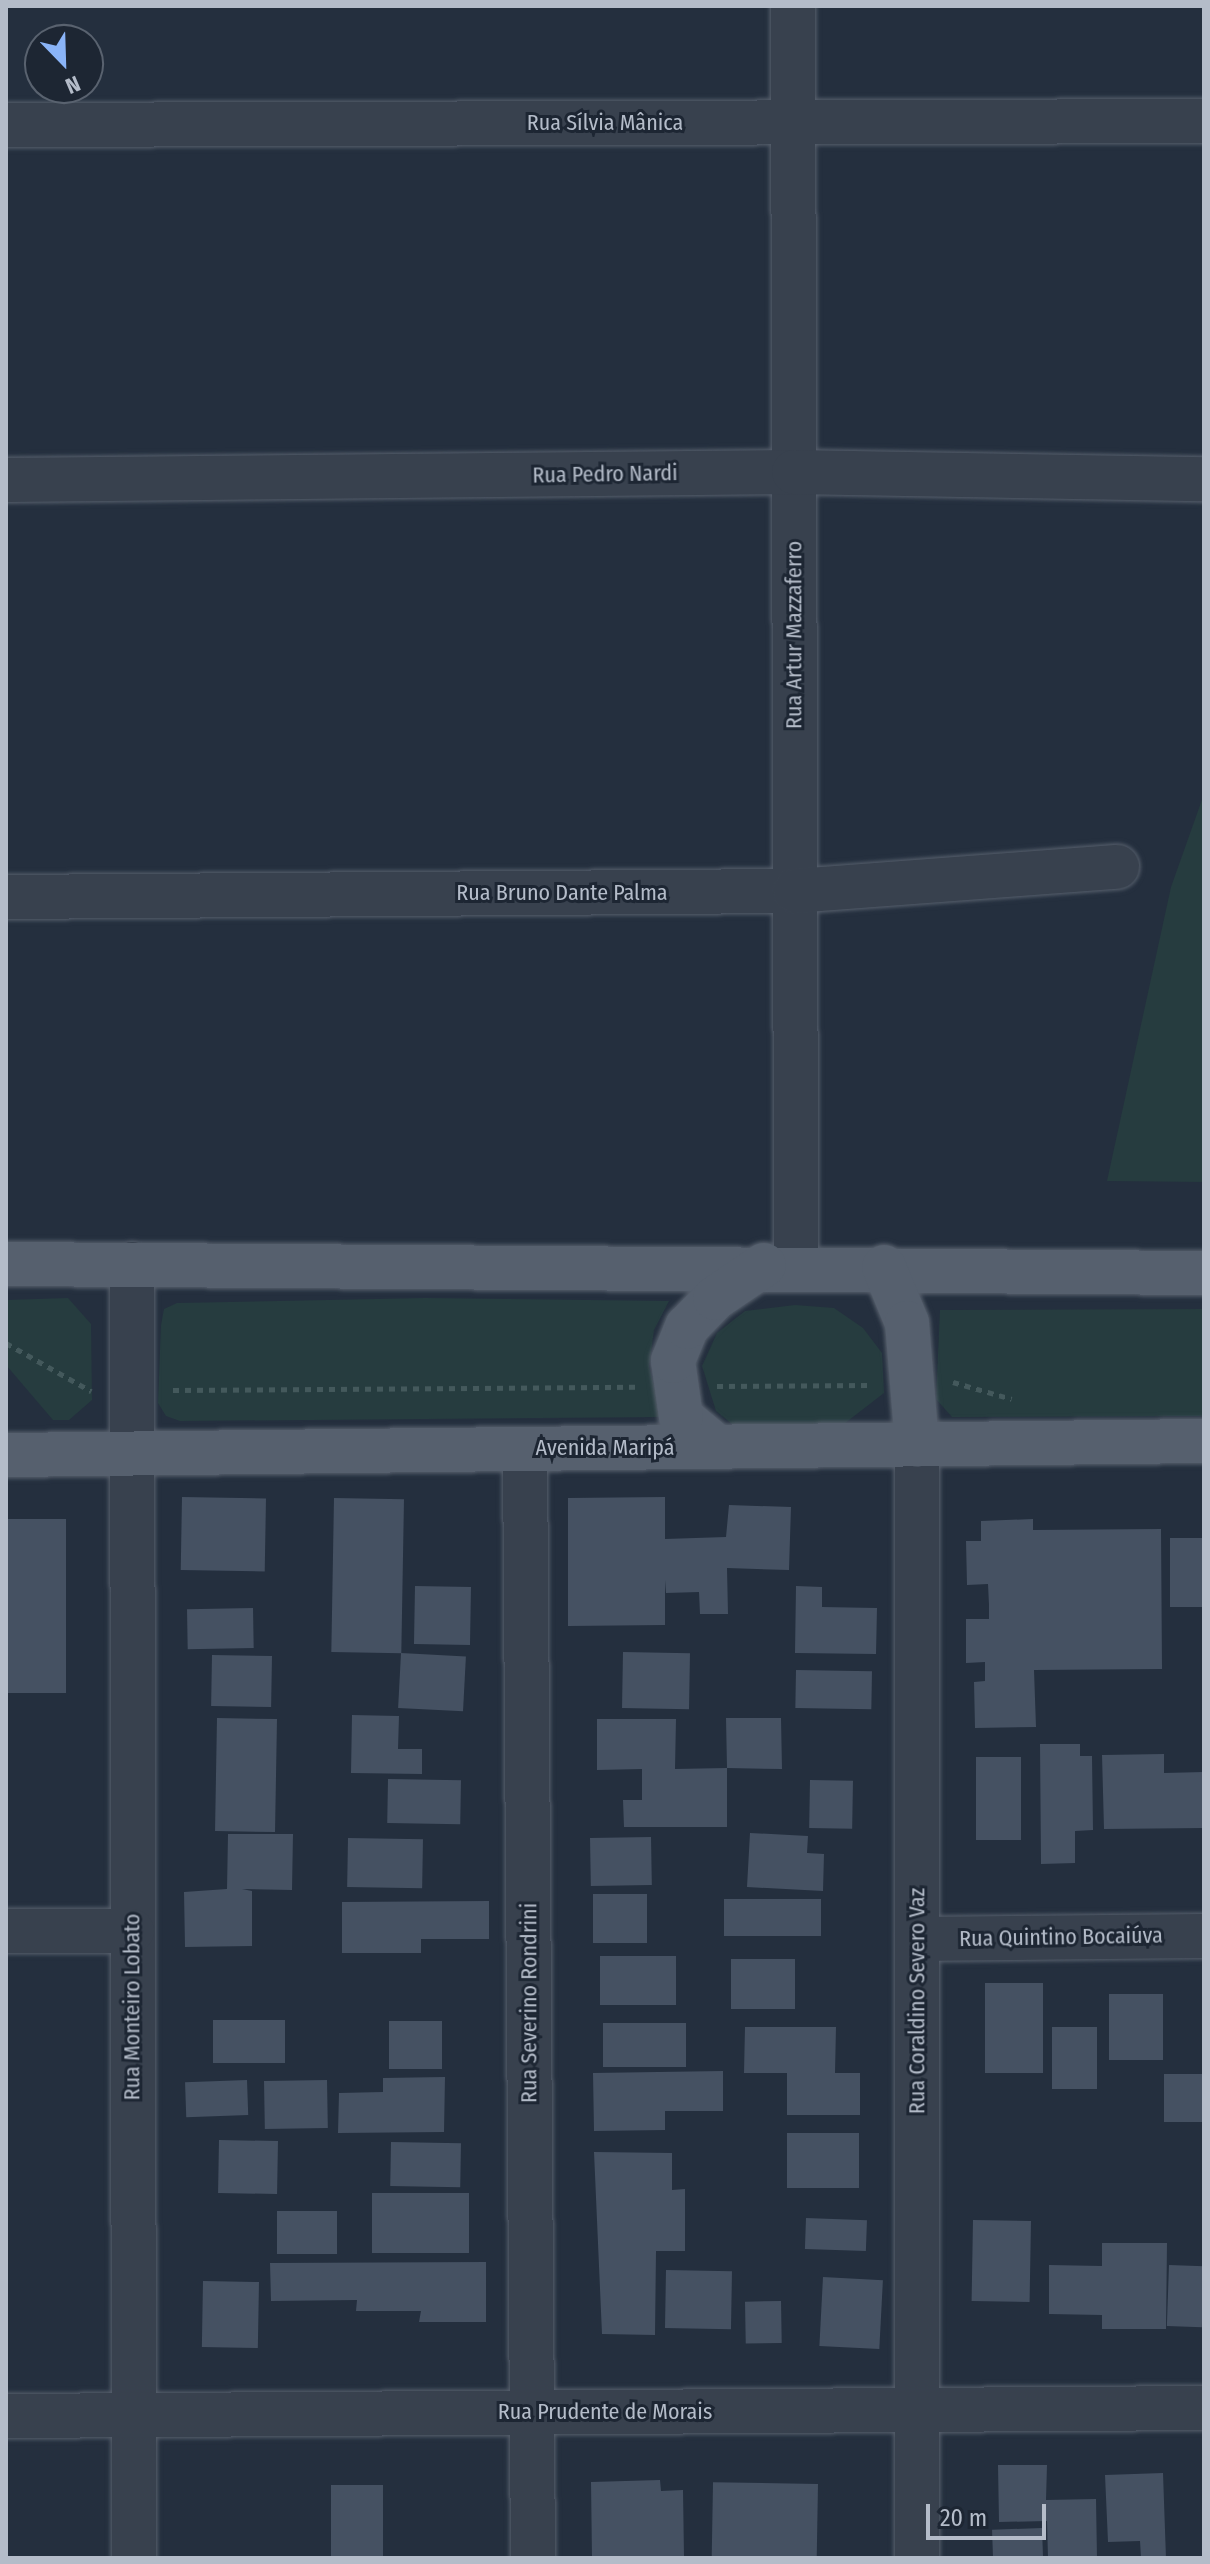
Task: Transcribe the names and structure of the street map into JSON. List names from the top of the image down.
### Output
{
  "streets": {
    "main road": ["Avenida Maripá"],
    "street": [
      "Rua Sílvia Mânica",
      "Rua Pedro Nardi",
      "Rua Artur Mazzaferro",
      "Rua Bruno Dante Palma",
      "Rua Quintino Bocaiúva",
      "Rua Coraldino Severo Vaz",
      "Rua Severino Rondrini",
      "Rua Monteiro Lobato",
      "Rua Prudente de Morais"
    ]
  },
  "crossings": [
    ["Rua Sílvia Mânica", "Rua Artur Mazzaferro"],
    ["Rua Pedro Nardi", "Rua Artur Mazzaferro"],
    ["Rua Artur Mazzaferro", "Rua Bruno Dante Palma"],
    ["Avenida Maripá", "Rua Coraldino Severo Vaz"],
    ["Avenida Maripá", "Rua Severino Rondrini"],
    ["Avenida Maripá", "Rua Monteiro Lobato"],
    ["Rua Quintino Bocaiúva", "Rua Coraldino Severo Vaz"],
    ["Rua Coraldino Severo Vaz", "Rua Prudente de Morais"],
    ["Rua Severino Rondrini", "Rua Prudente de Morais"],
    ["Rua Monteiro Lobato", "Rua Prudente de Morais"]
  ],
  "scale_bar": "20 m",
  "north": "bottom right"
}
